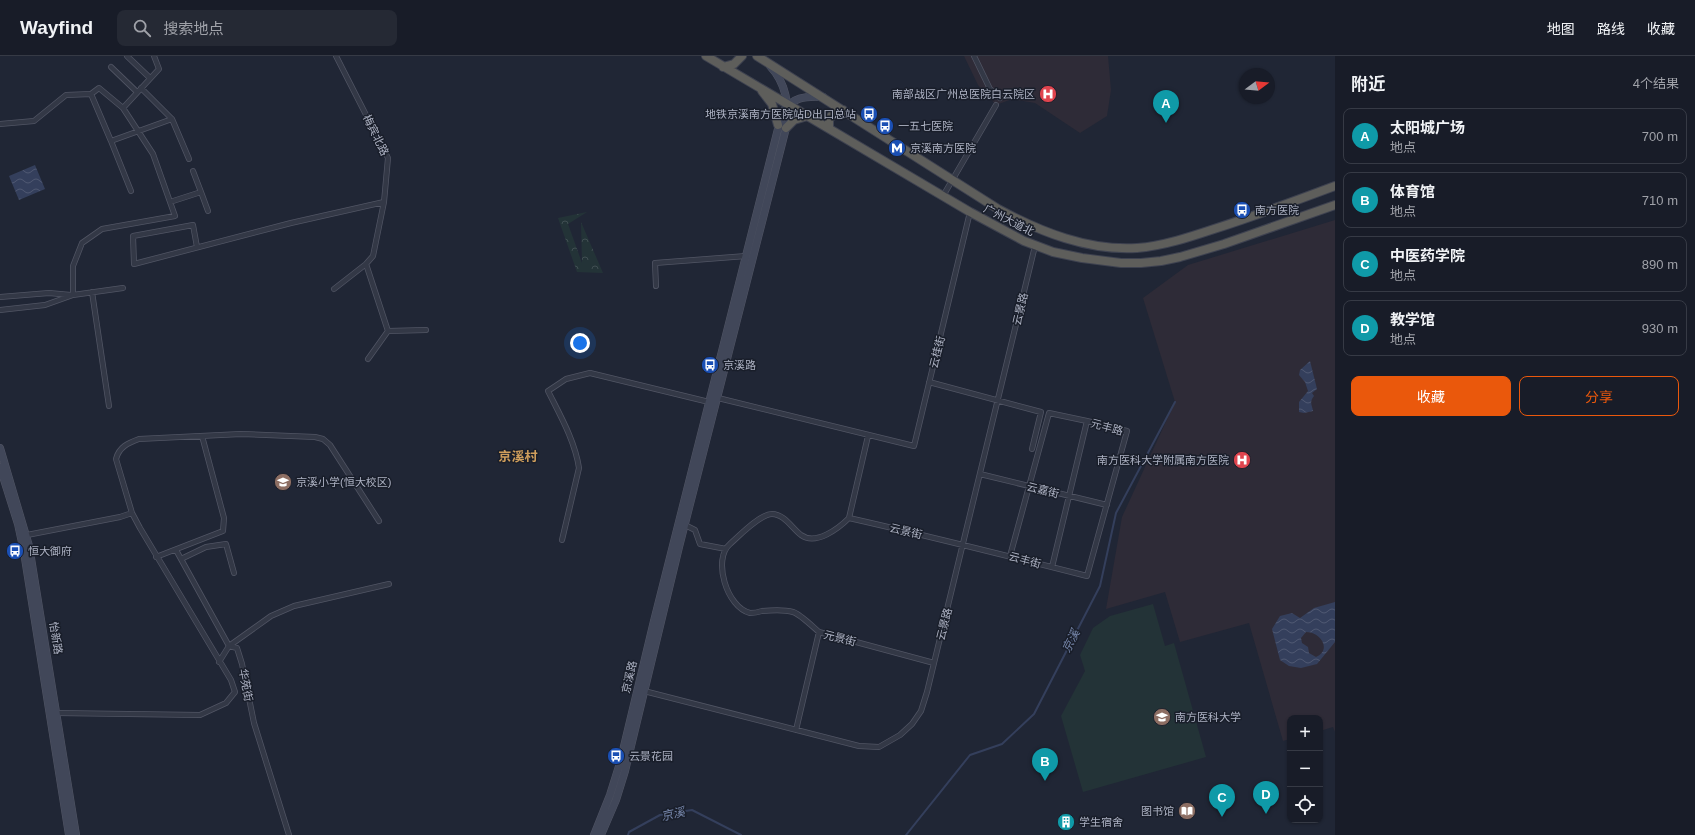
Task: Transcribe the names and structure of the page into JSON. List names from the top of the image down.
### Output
{
  "streets": {
    "highway": ["广州大道北"],
    "main road": ["怡新路", "京溪路"],
    "street": [
      "梅宾北路",
      "云景路",
      "云桂街",
      "元丰路",
      "云嘉街",
      "云景街",
      "云丰街",
      "元景街",
      "华苑街"
    ]
  },
  "crossings": [
    ["广州大道北", "云景路"],
    ["广州大道北", "云桂街"],
    ["广州大道北", "京溪路"],
    ["云景路", "云嘉街"],
    ["云景路", "云景街"],
    ["云景路", "云丰街"],
    ["云景路", "元景街"],
    ["云景路", "京溪路"],
    ["云桂街", "京溪路"],
    ["元丰路", "云嘉街"],
    ["元丰路", "云丰街"],
    ["云景街", "云丰街"]
  ],
  "districts": ["京溪村"],
  "water": ["京溪"],
  "places": {
    "hospital": ["南部战区广州总医院白云院区", "南方医科大学附属南方医院"],
    "bus stop": [
      "地铁京溪南方医院站D出口总站",
      "一五七医院",
      "南方医院",
      "京溪路",
      "恒大御府",
      "云景花园"
    ],
    "metro station": ["京溪南方医院"],
    "school or university": ["京溪小学(恒大校区)", "南方医科大学"],
    "library": ["图书馆"],
    "building": ["学生宿舍"]
  },
  "north": "right",
  "page": {
    "header": "Wayfind",
    "search": "搜索地点",
    "nav": ["地图", "路线", "收藏"],
    "heading": ["附近", "4个结果"],
    "pins": [
      "A",
      "B",
      "D",
      "C"
    ],
    "list": [
      {
        "mark": "A",
        "name": "太阳城广场",
        "note": "地点",
        "value": "700 m"
      },
      {
        "mark": "B",
        "name": "体育馆",
        "note": "地点",
        "value": "710 m"
      },
      {
        "mark": "C",
        "name": "中医药学院",
        "note": "地点",
        "value": "890 m"
      },
      {
        "mark": "D",
        "name": "教学馆",
        "note": "地点",
        "value": "930 m"
      }
    ],
    "buttons": ["收藏", "分享"],
    "map_buttons": ["+", "−"]
  }
}
